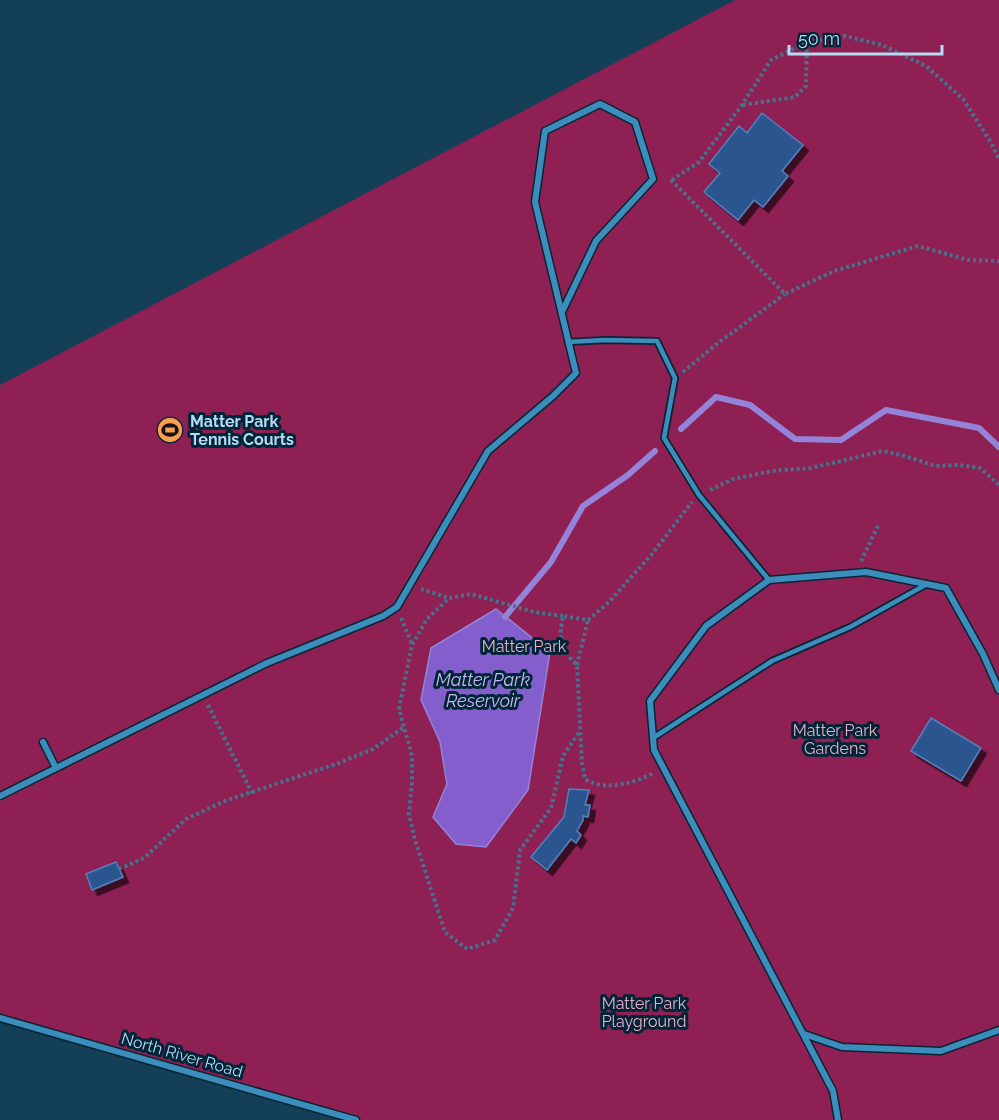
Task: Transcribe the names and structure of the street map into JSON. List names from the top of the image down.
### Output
{
  "streets": {
    "street": ["North River Road"]
  },
  "water": ["Matter Park Reservoir"],
  "parks": ["Matter Park", "Matter Park Gardens", "Matter Park Playground"],
  "places": {
    "sports": ["Matter Park Tennis Courts"]
  },
  "scale_bar": "50 m"
}
